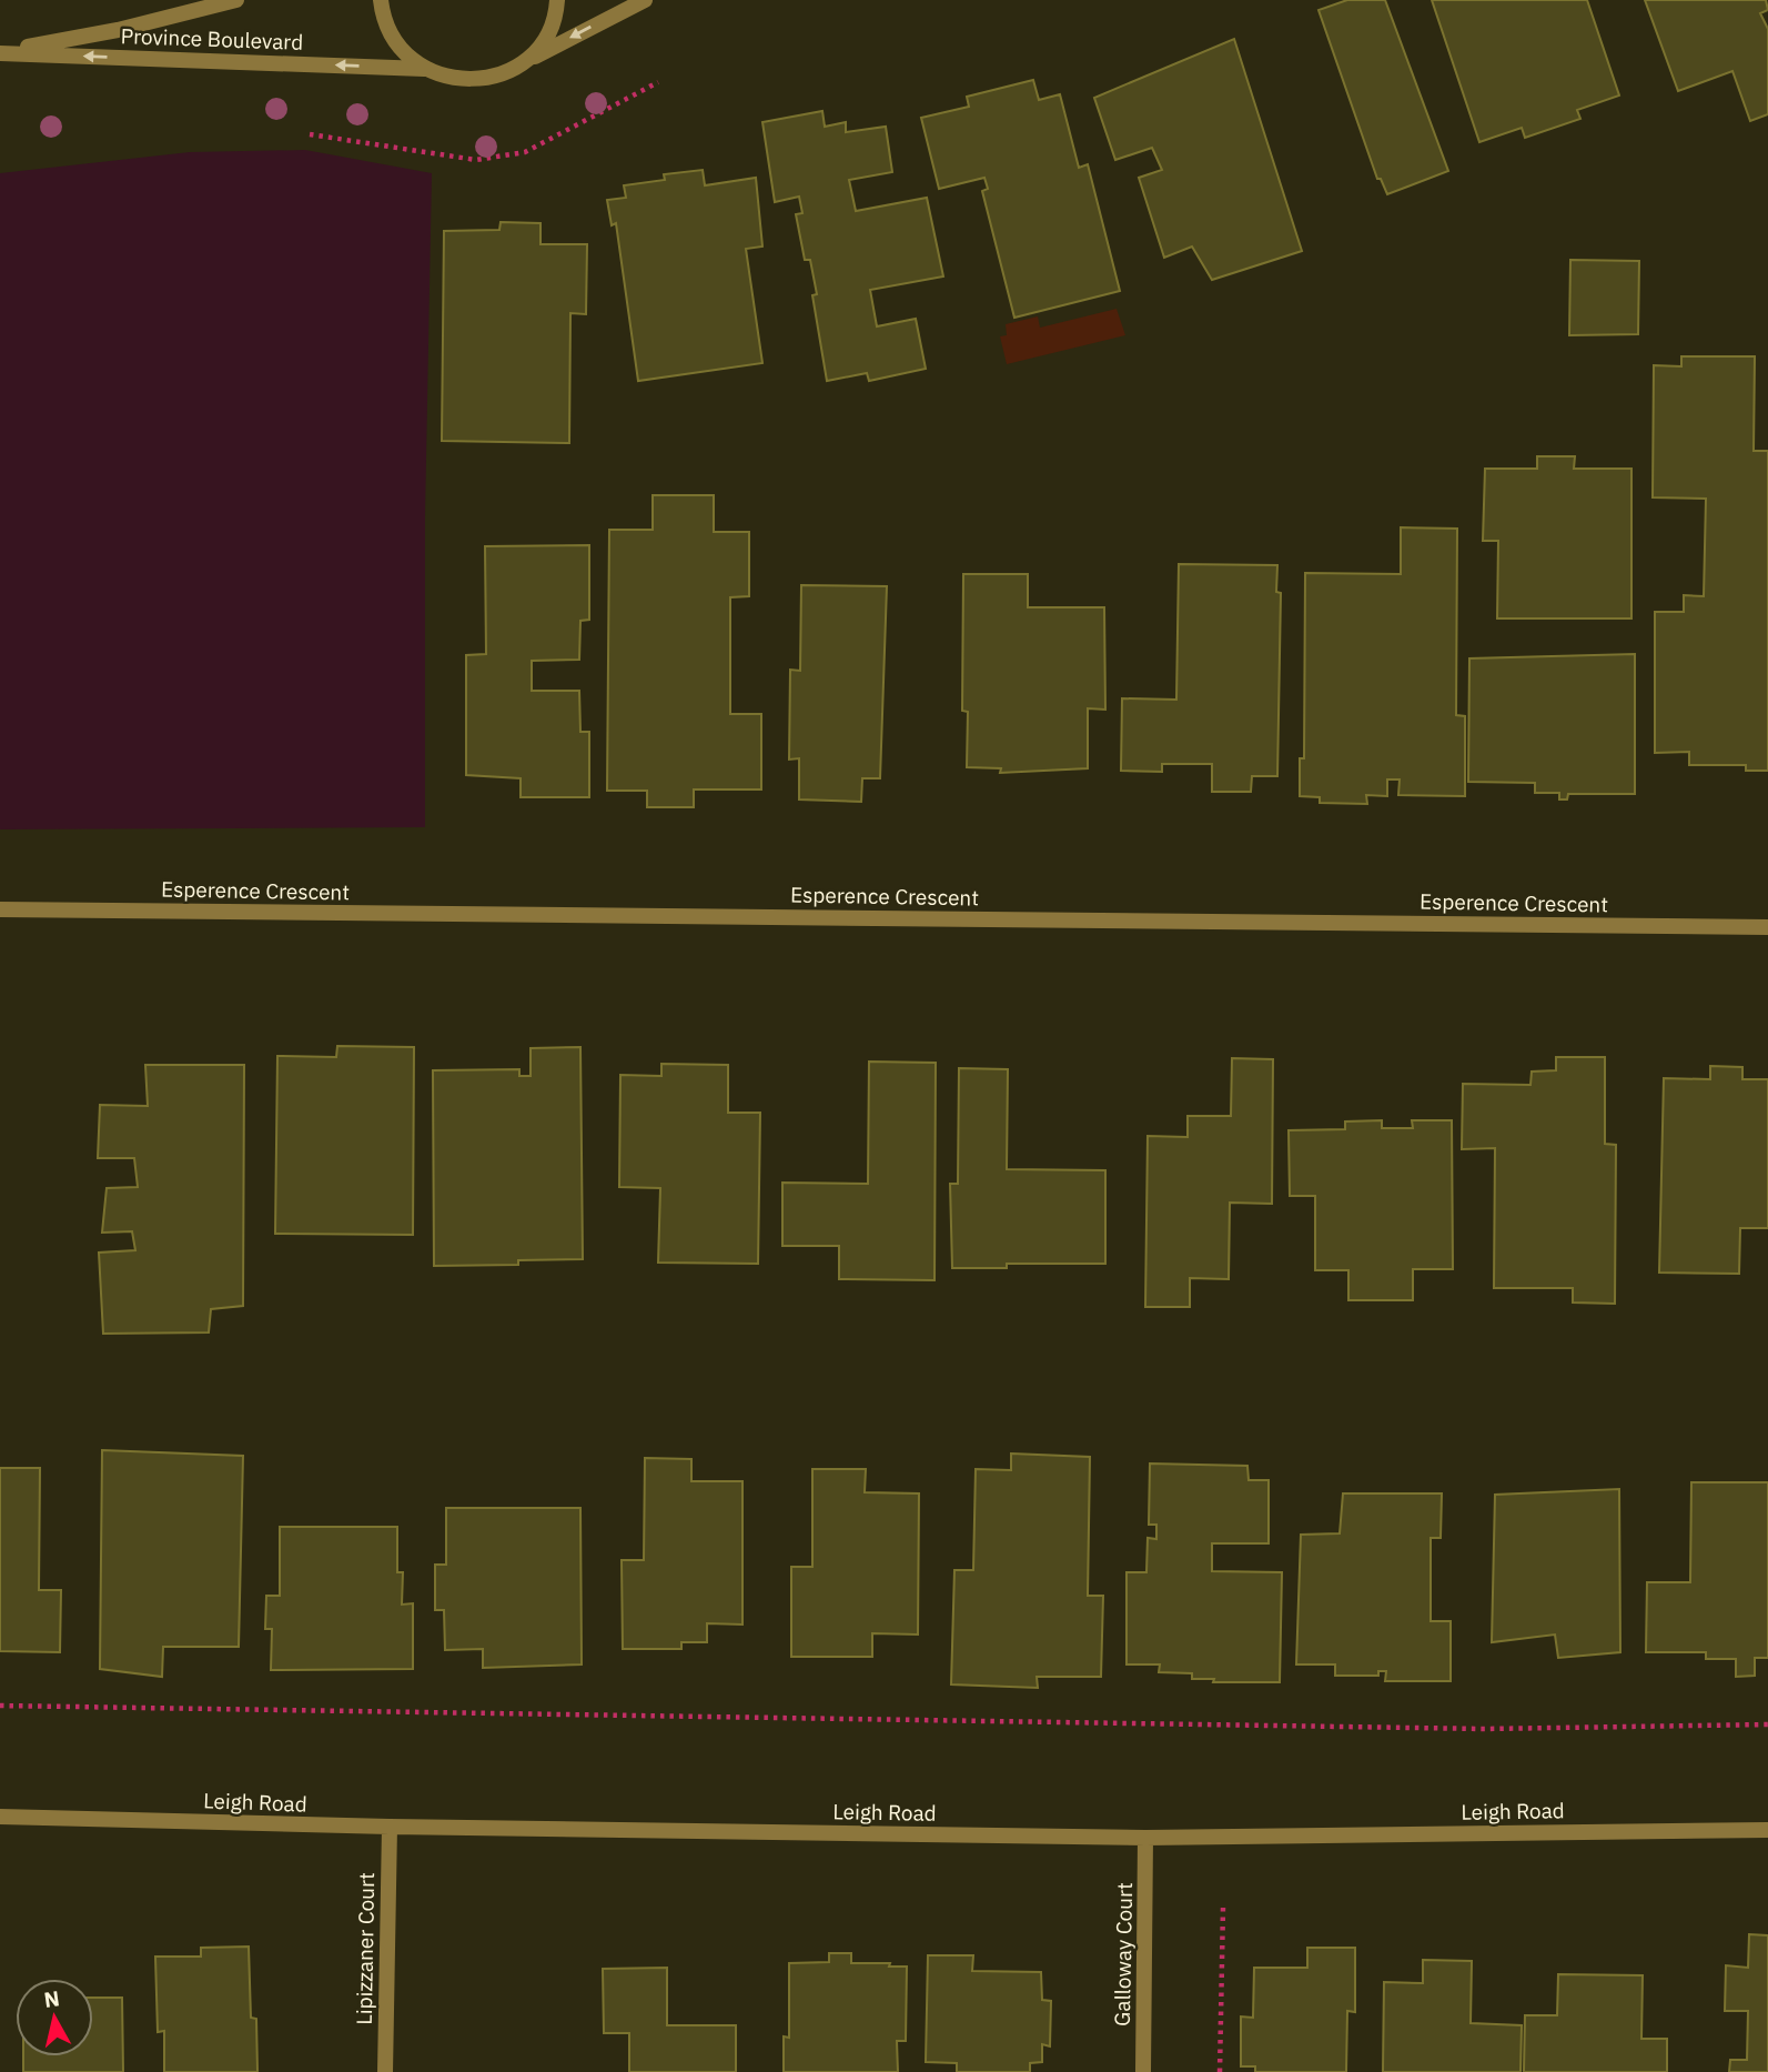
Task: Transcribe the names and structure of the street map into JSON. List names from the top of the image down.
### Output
{
  "streets": {
    "street": [
      "Province Boulevard",
      "Esperence Crescent",
      "Leigh Road",
      "Lipizzaner Court",
      "Galloway Court"
    ]
  },
  "crossings": [
    ["Leigh Road", "Lipizzaner Court"],
    ["Leigh Road", "Galloway Court"]
  ],
  "north": "top"
}
